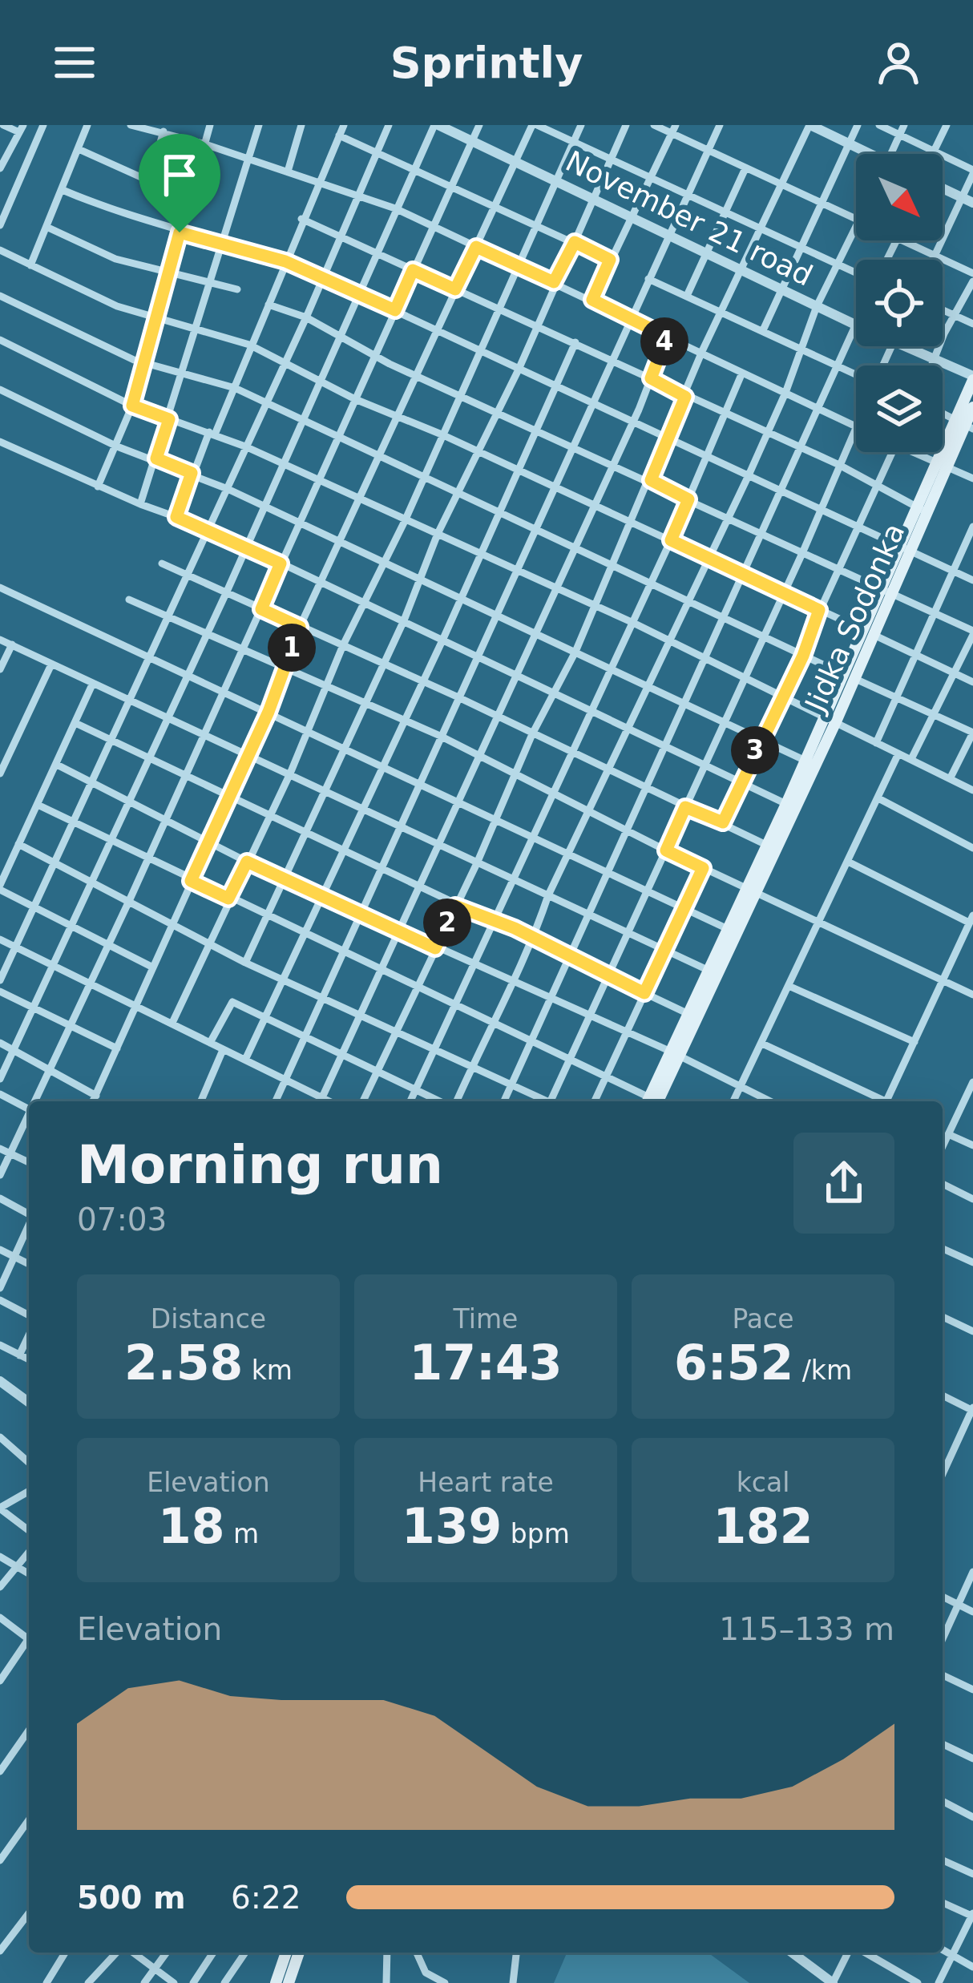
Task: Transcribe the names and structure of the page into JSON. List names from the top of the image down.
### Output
{
  "streets": {
    "main road": ["Jidka Sodonka"],
    "street": ["November 21 road"]
  },
  "crossings": [
    ["November 21 road", "Jidka Sodonka"]
  ],
  "north": "bottom right",
  "page": {
    "header": "Sprintly",
    "pins": [
      "4",
      "1",
      "3",
      "2"
    ],
    "heading": ["Morning run", "07:03"],
    "stats": [
      ["Distance", "2.58 km"],
      ["Time", "17:43"],
      ["Pace", "6:52 /km"],
      ["Elevation", "18 m"],
      ["Heart rate", "139 bpm"],
      ["kcal", "182"]
    ],
    "chart": ["Elevation", "115–133 m"],
    "list": [
      {
        "name": "500 m",
        "note": "6:22"
      }
    ]
  }
}
